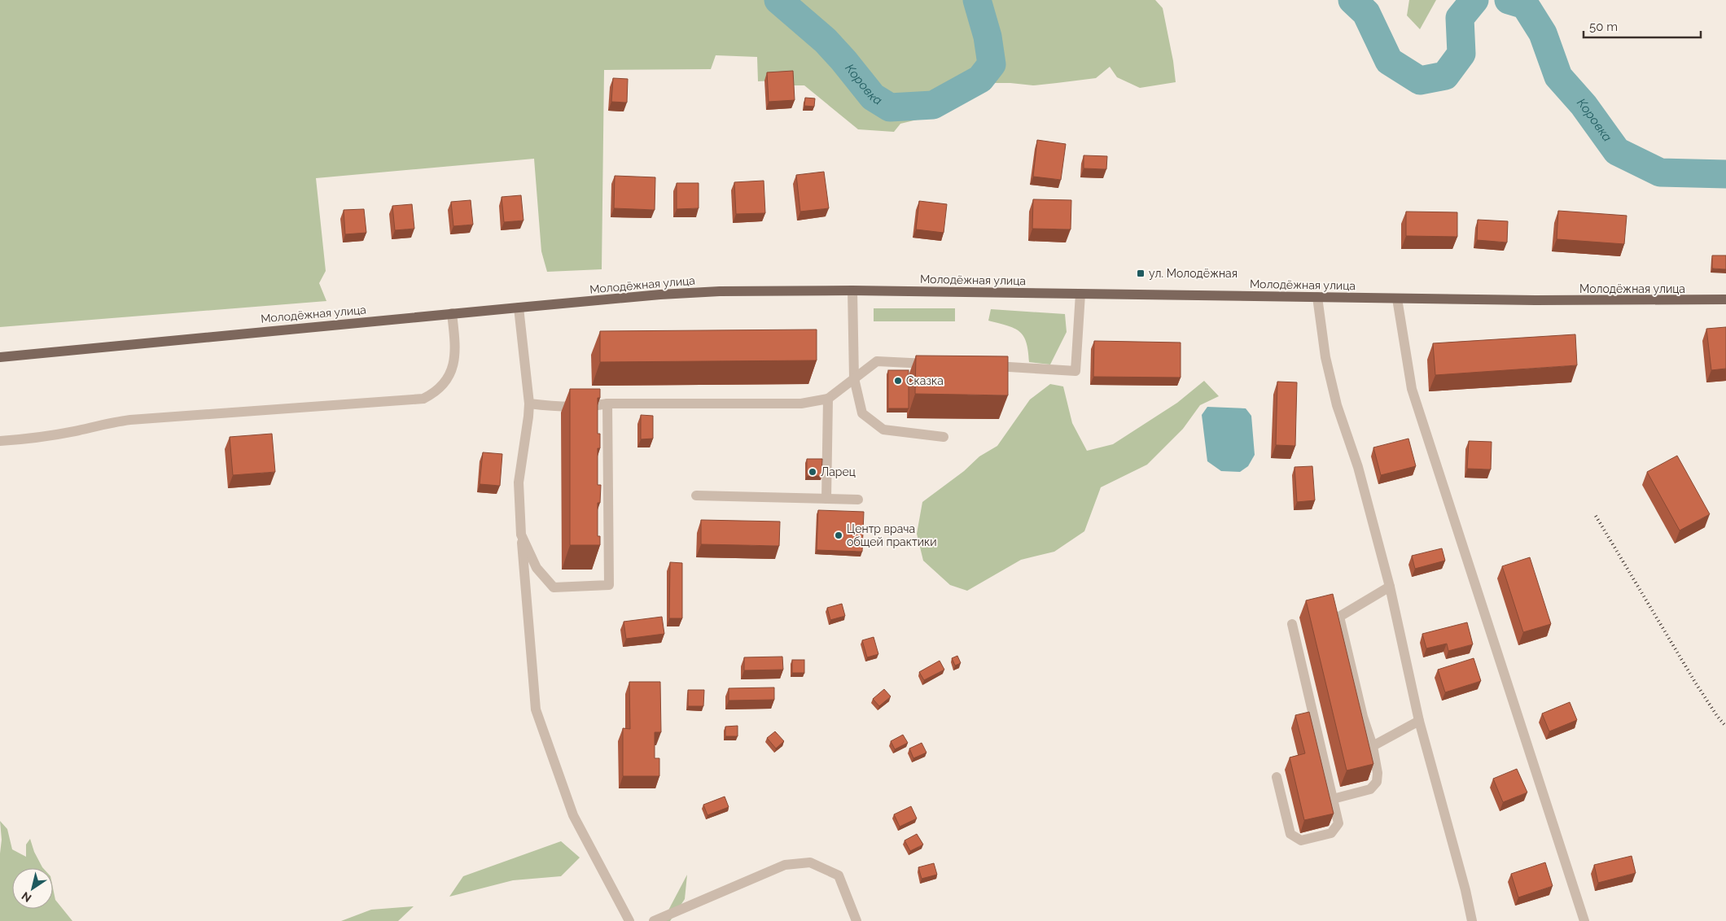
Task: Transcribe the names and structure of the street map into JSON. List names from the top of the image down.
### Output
{
  "streets": {
    "main road": ["Молодёжная улица"]
  },
  "water": ["Коровка"],
  "places": {
    "transit": ["ул. Молодёжная"],
    "other": ["Сказка", "Ларец", "Центр врача общей практики"]
  },
  "scale_bar": "50 m",
  "north": "bottom left"
}
